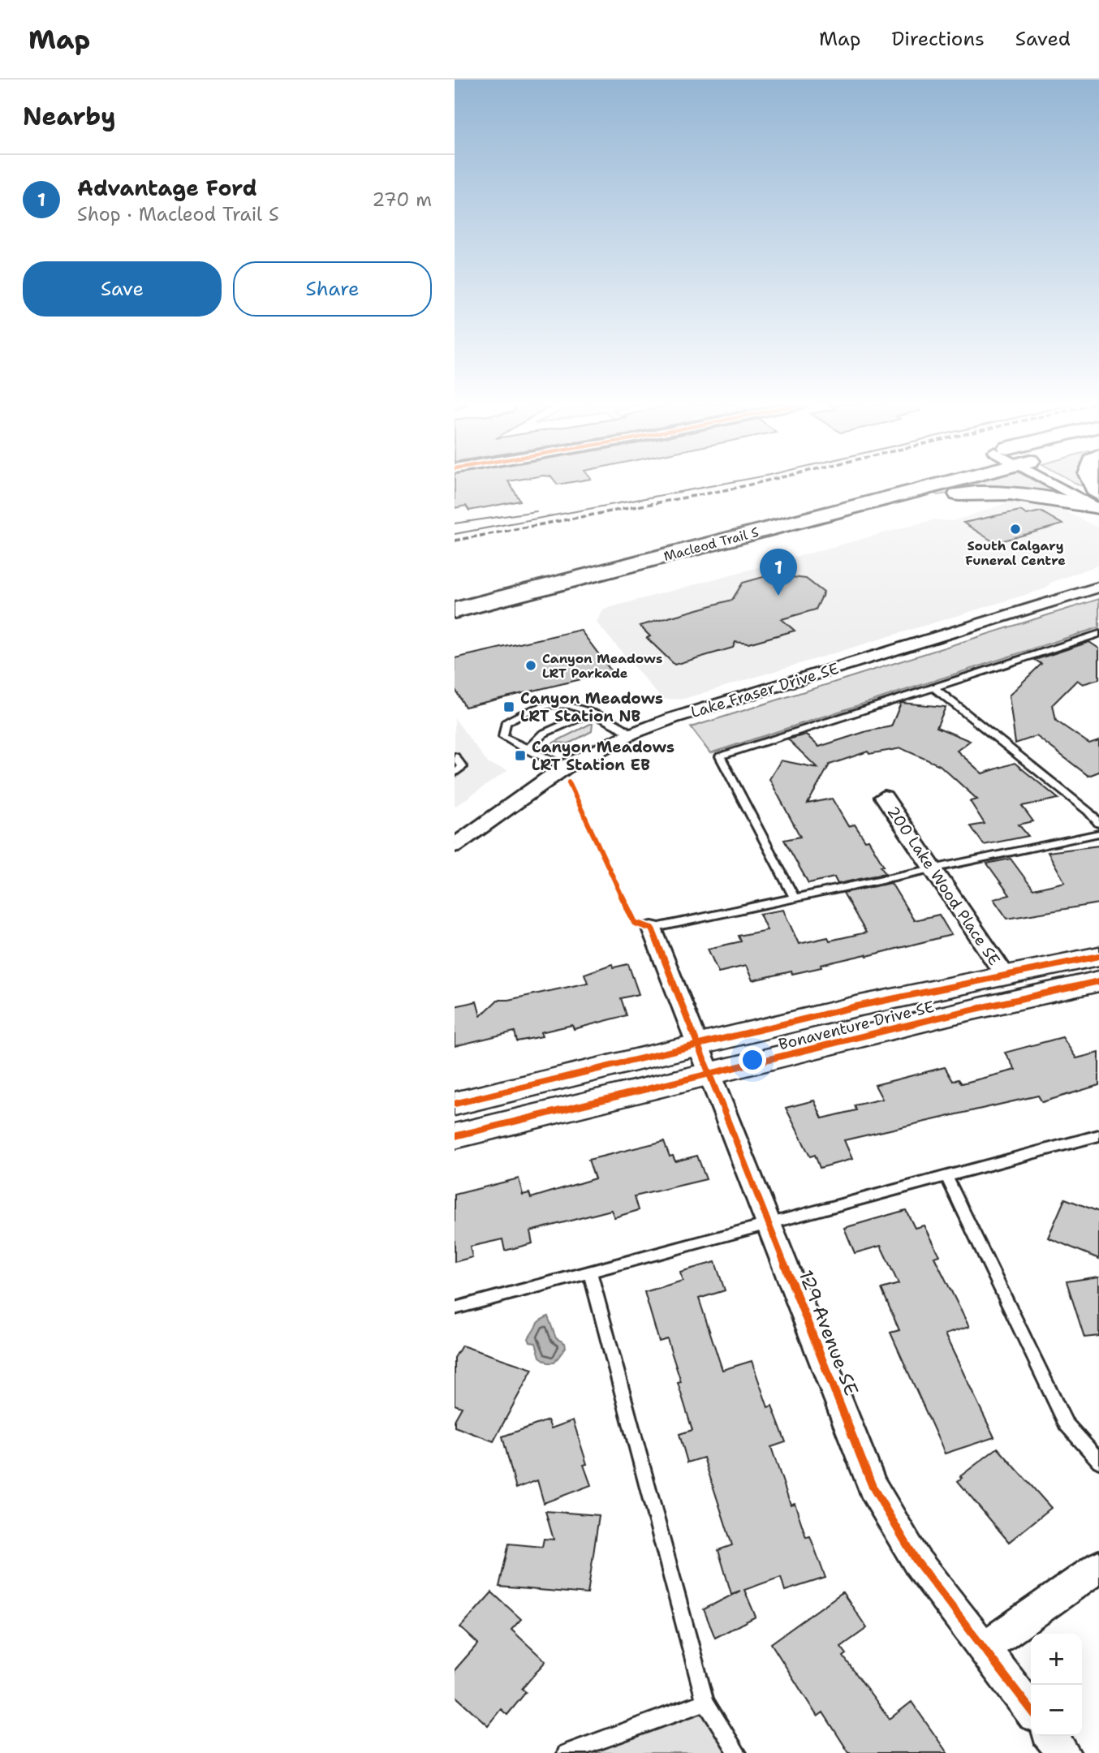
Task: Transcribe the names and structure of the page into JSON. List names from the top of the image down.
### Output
{
  "streets": {
    "highway": ["Macleod Trail S"],
    "street": [
      "Lake Fraser Drive SE",
      "200 Lake Wood Place SE",
      "Bonaventure Drive SE",
      "129 Avenue SE"
    ]
  },
  "crossings": [
    ["200 Lake Wood Place SE", "Bonaventure Drive SE"],
    ["Bonaventure Drive SE", "129 Avenue SE"]
  ],
  "places": {
    "other": ["South Calgary Funeral Centre", "Canyon Meadows LRT Parkade"],
    "transit": ["Canyon Meadows LRT Station NB", "Canyon Meadows LRT Station EB"]
  },
  "page": {
    "header": "Map",
    "nav": ["Map", "Directions", "Saved"],
    "heading": "Nearby",
    "list": [
      {
        "mark": "1",
        "name": "Advantage Ford",
        "note": "Shop · Macleod Trail S",
        "value": "270 m"
      }
    ],
    "buttons": ["Save", "Share"],
    "pins": "1",
    "map_buttons": ["+", "−"]
  }
}
